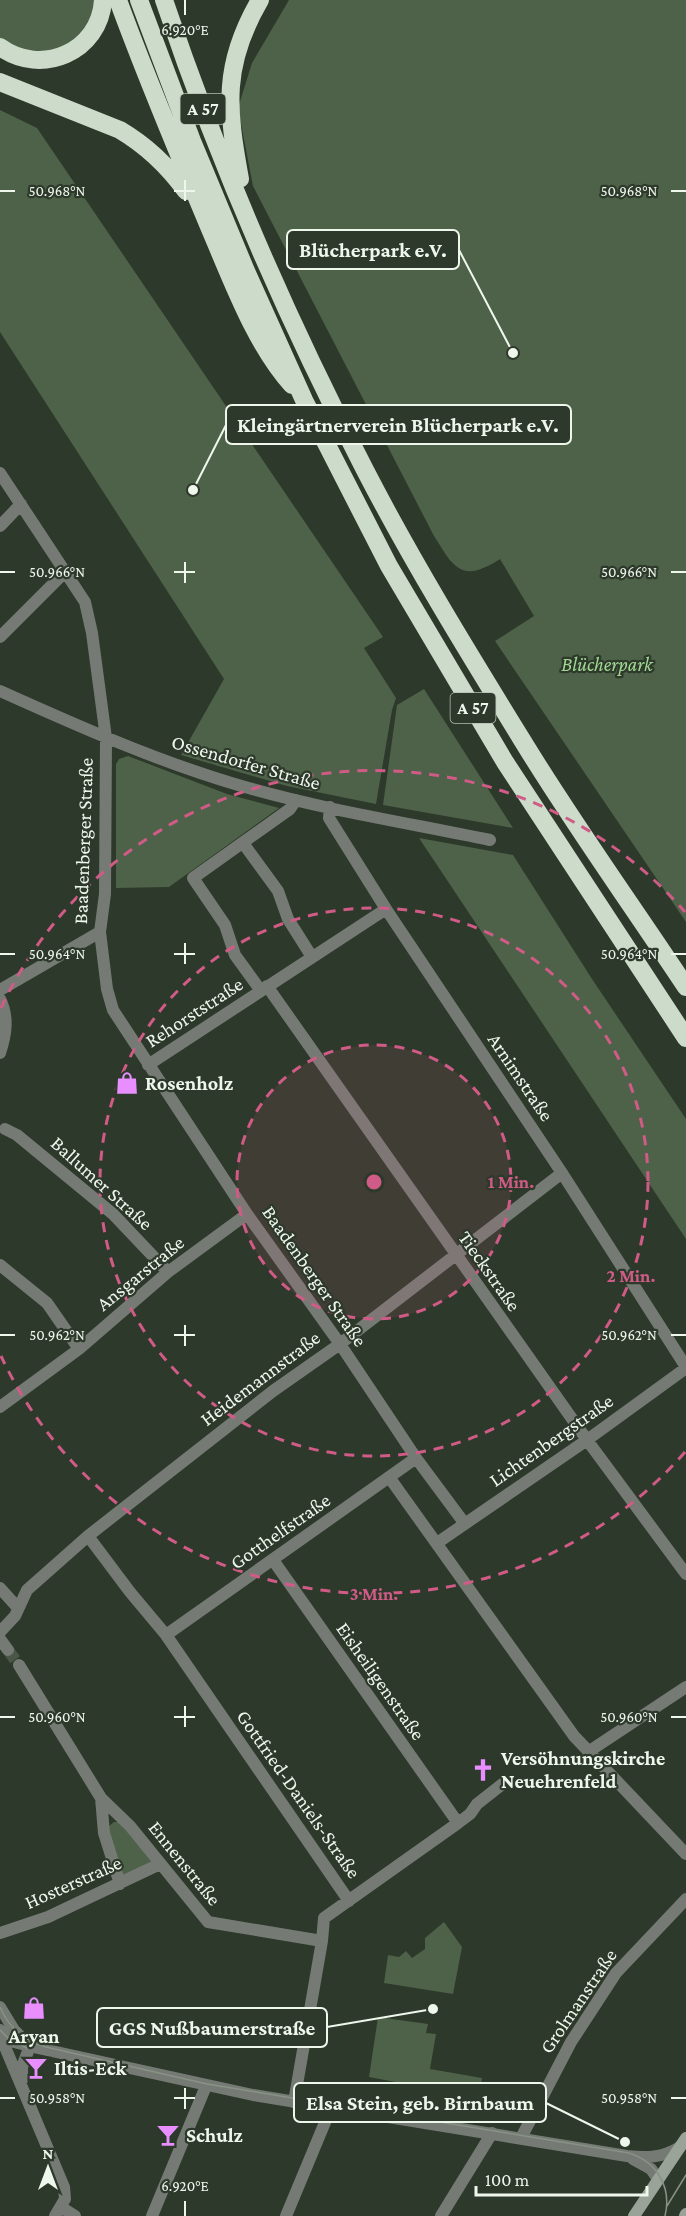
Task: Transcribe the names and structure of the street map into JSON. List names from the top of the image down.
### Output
{
  "streets": {
    "highway": ["A 57"],
    "street": [
      "Ossendorfer Straße",
      "Baadenberger Straße",
      "Rehorststraße",
      "Arnimstraße",
      "Ballumer Straße",
      "Tieckstraße",
      "Ansgarstraße",
      "Heidemannstraße",
      "Lichtenbergstraße",
      "Gotthelfstraße",
      "Eisheiligenstraße",
      "Gottfried-Daniels-Straße",
      "Ennenstraße",
      "Hosterstraße",
      "Grolmanstraße"
    ]
  },
  "crossings": [
    ["Ossendorfer Straße", "Baadenberger Straße"],
    ["Ossendorfer Straße", "Rehorststraße"],
    ["Ossendorfer Straße", "Arnimstraße"],
    ["Baadenberger Straße", "Rehorststraße"],
    ["Baadenberger Straße", "Ansgarstraße"],
    ["Baadenberger Straße", "Heidemannstraße"],
    ["Baadenberger Straße", "Lichtenbergstraße"],
    ["Baadenberger Straße", "Gotthelfstraße"],
    ["Rehorststraße", "Arnimstraße"],
    ["Rehorststraße", "Tieckstraße"],
    ["Arnimstraße", "Heidemannstraße"],
    ["Arnimstraße", "Lichtenbergstraße"],
    ["Ballumer Straße", "Ansgarstraße"],
    ["Tieckstraße", "Heidemannstraße"],
    ["Tieckstraße", "Lichtenbergstraße"],
    ["Heidemannstraße", "Gottfried-Daniels-Straße"],
    ["Gotthelfstraße", "Eisheiligenstraße"],
    ["Gotthelfstraße", "Gottfried-Daniels-Straße"],
    ["Gottfried-Daniels-Straße", "Ennenstraße"],
    ["Ennenstraße", "Hosterstraße"]
  ],
  "parks": ["Blücherpark"],
  "places": {
    "other": [
      "Blücherpark e.V.",
      "Kleingärtnerverein Blücherpark e.V.",
      "GGS Nußbaumerstraße",
      "Elsa Stein, geb. Birnbaum"
    ],
    "shop": ["Rosenholz", "Aryan"],
    "church": ["Versöhnungskirche Neuehrenfeld"],
    "bar": ["Iltis-Eck", "Schulz"]
  },
  "scale_bar": "100 m",
  "north": "top",
  "coordinates": [
    "6.920°E",
    "50.968°N",
    "50.966°N",
    "50.964°N",
    "50.962°N",
    "50.960°N",
    "50.958°N"
  ],
  "rings": ["1 Min.", "2 Min.", "3 Min."]
}
